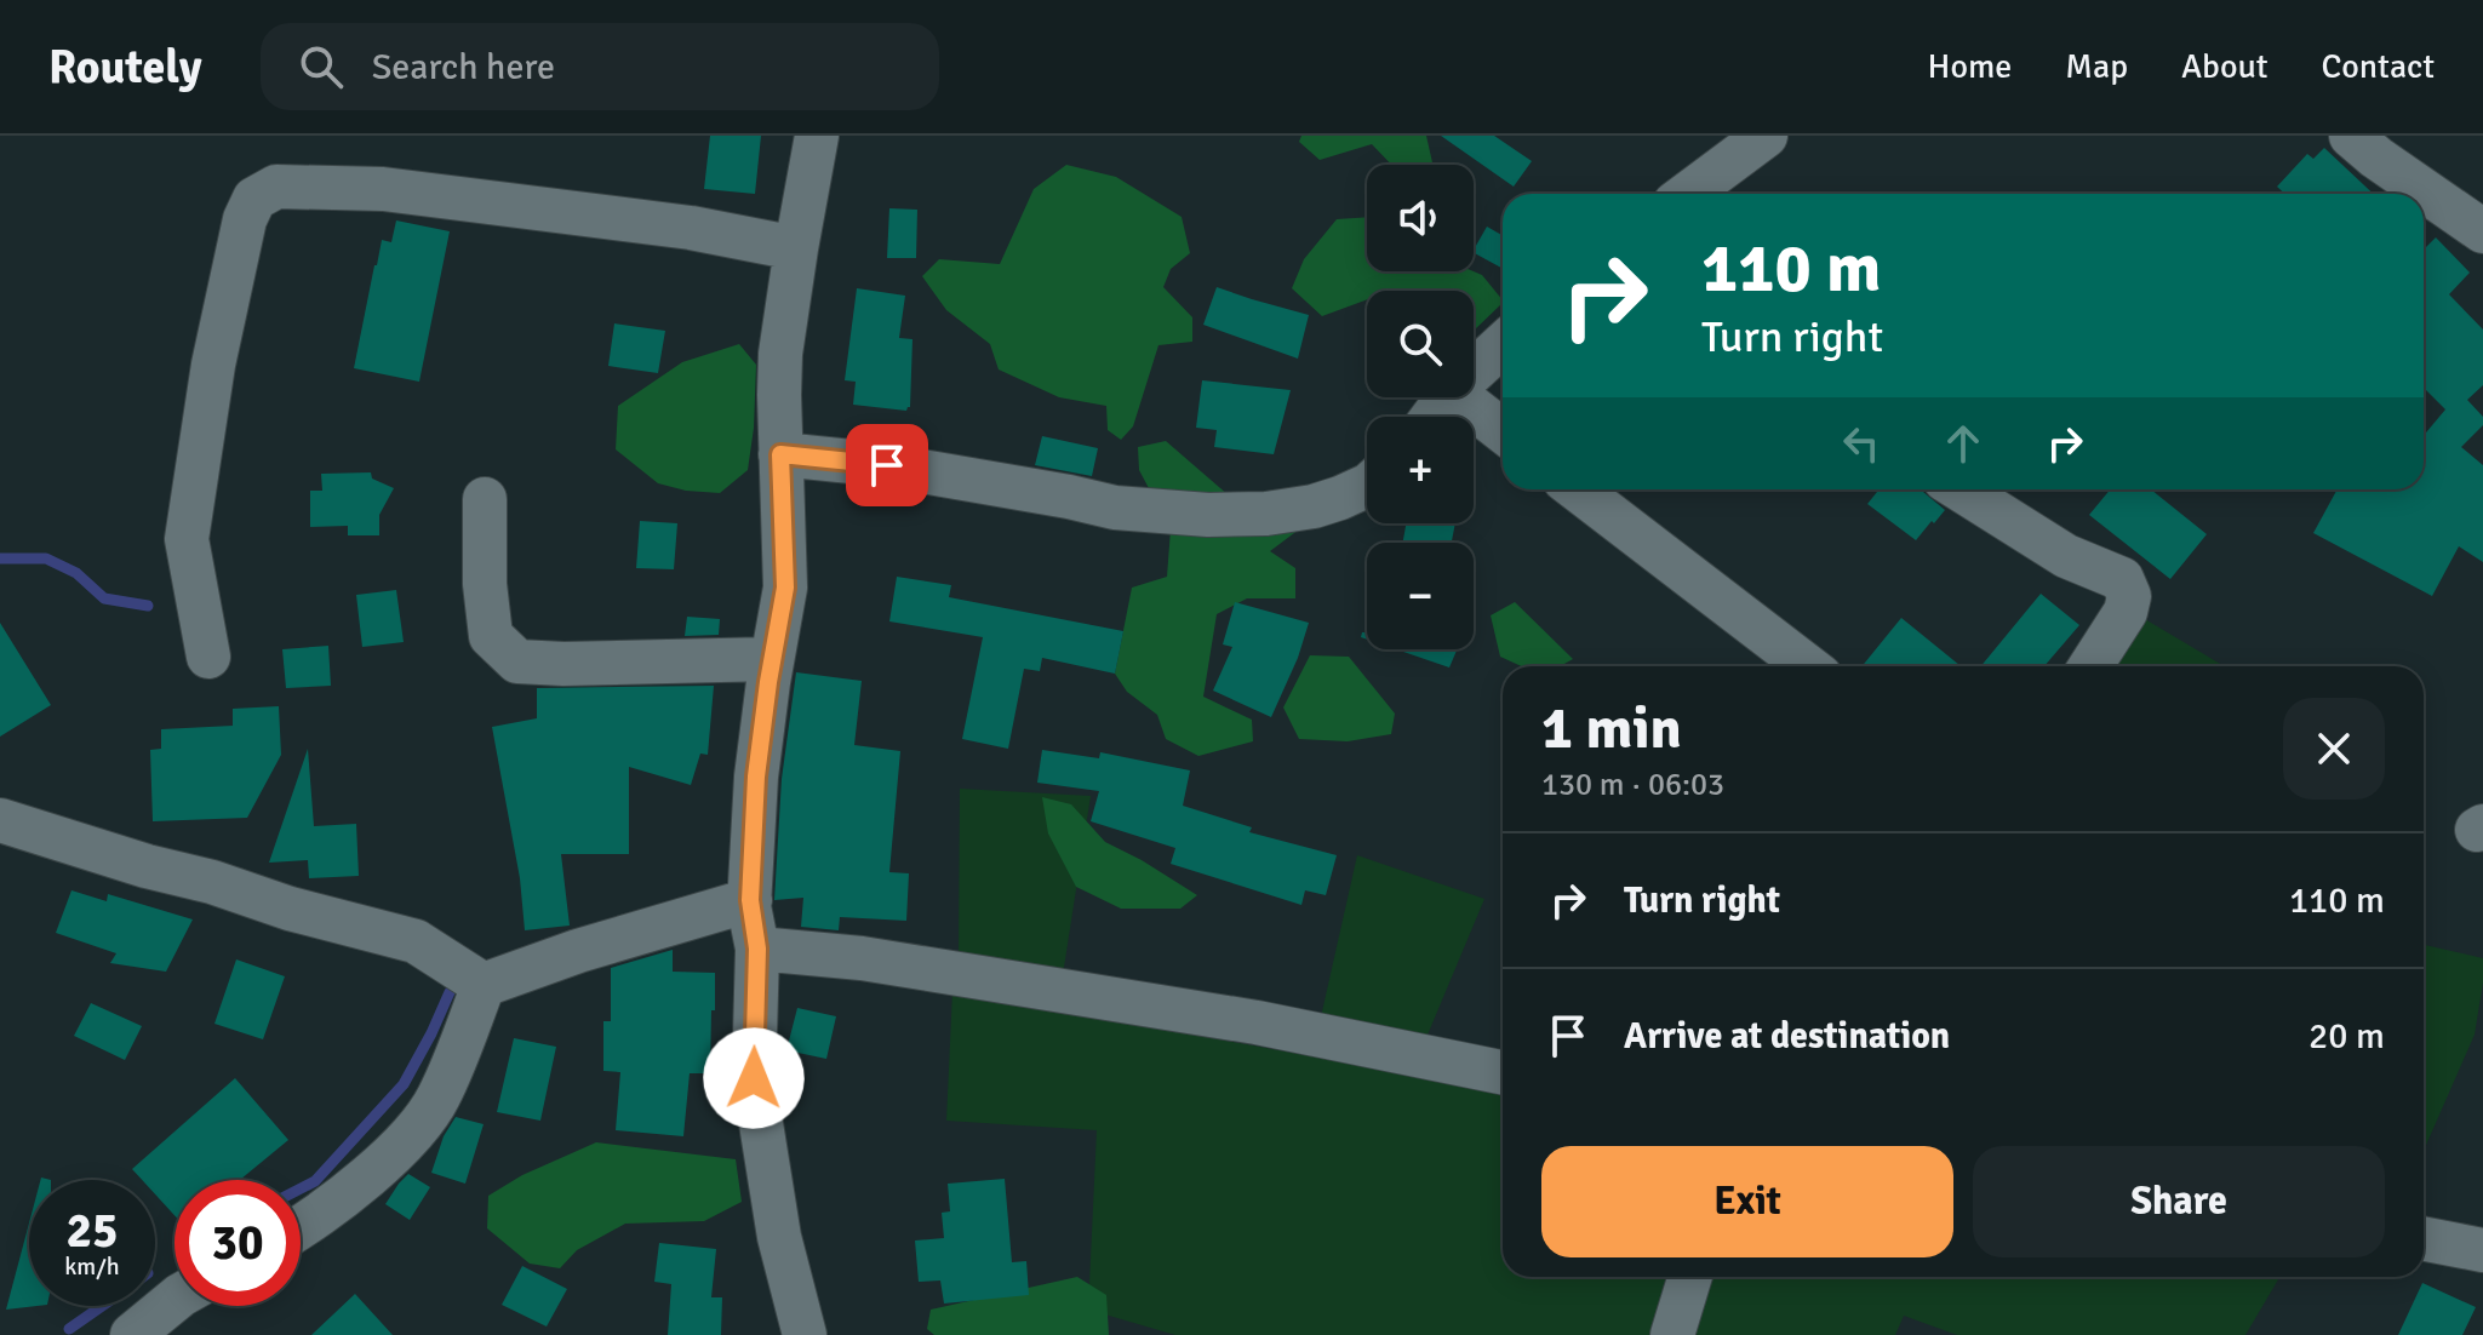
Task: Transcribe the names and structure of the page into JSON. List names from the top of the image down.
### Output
{
  "page": {
    "header": "Routely",
    "search": "Search here",
    "nav": [
      "Home",
      "Map",
      "About",
      "Contact"
    ],
    "map_buttons": ["+", "−"],
    "turn": ["110 m", "Turn right"],
    "heading": ["1 min", "130 m · 06:03"],
    "list": [
      {
        "name": "Turn right",
        "value": "110 m"
      },
      {
        "name": "Arrive at destination",
        "value": "20 m"
      }
    ],
    "buttons": ["Exit", "Share"],
    "speed": "25 km/h",
    "limit": "30"
  }
}
